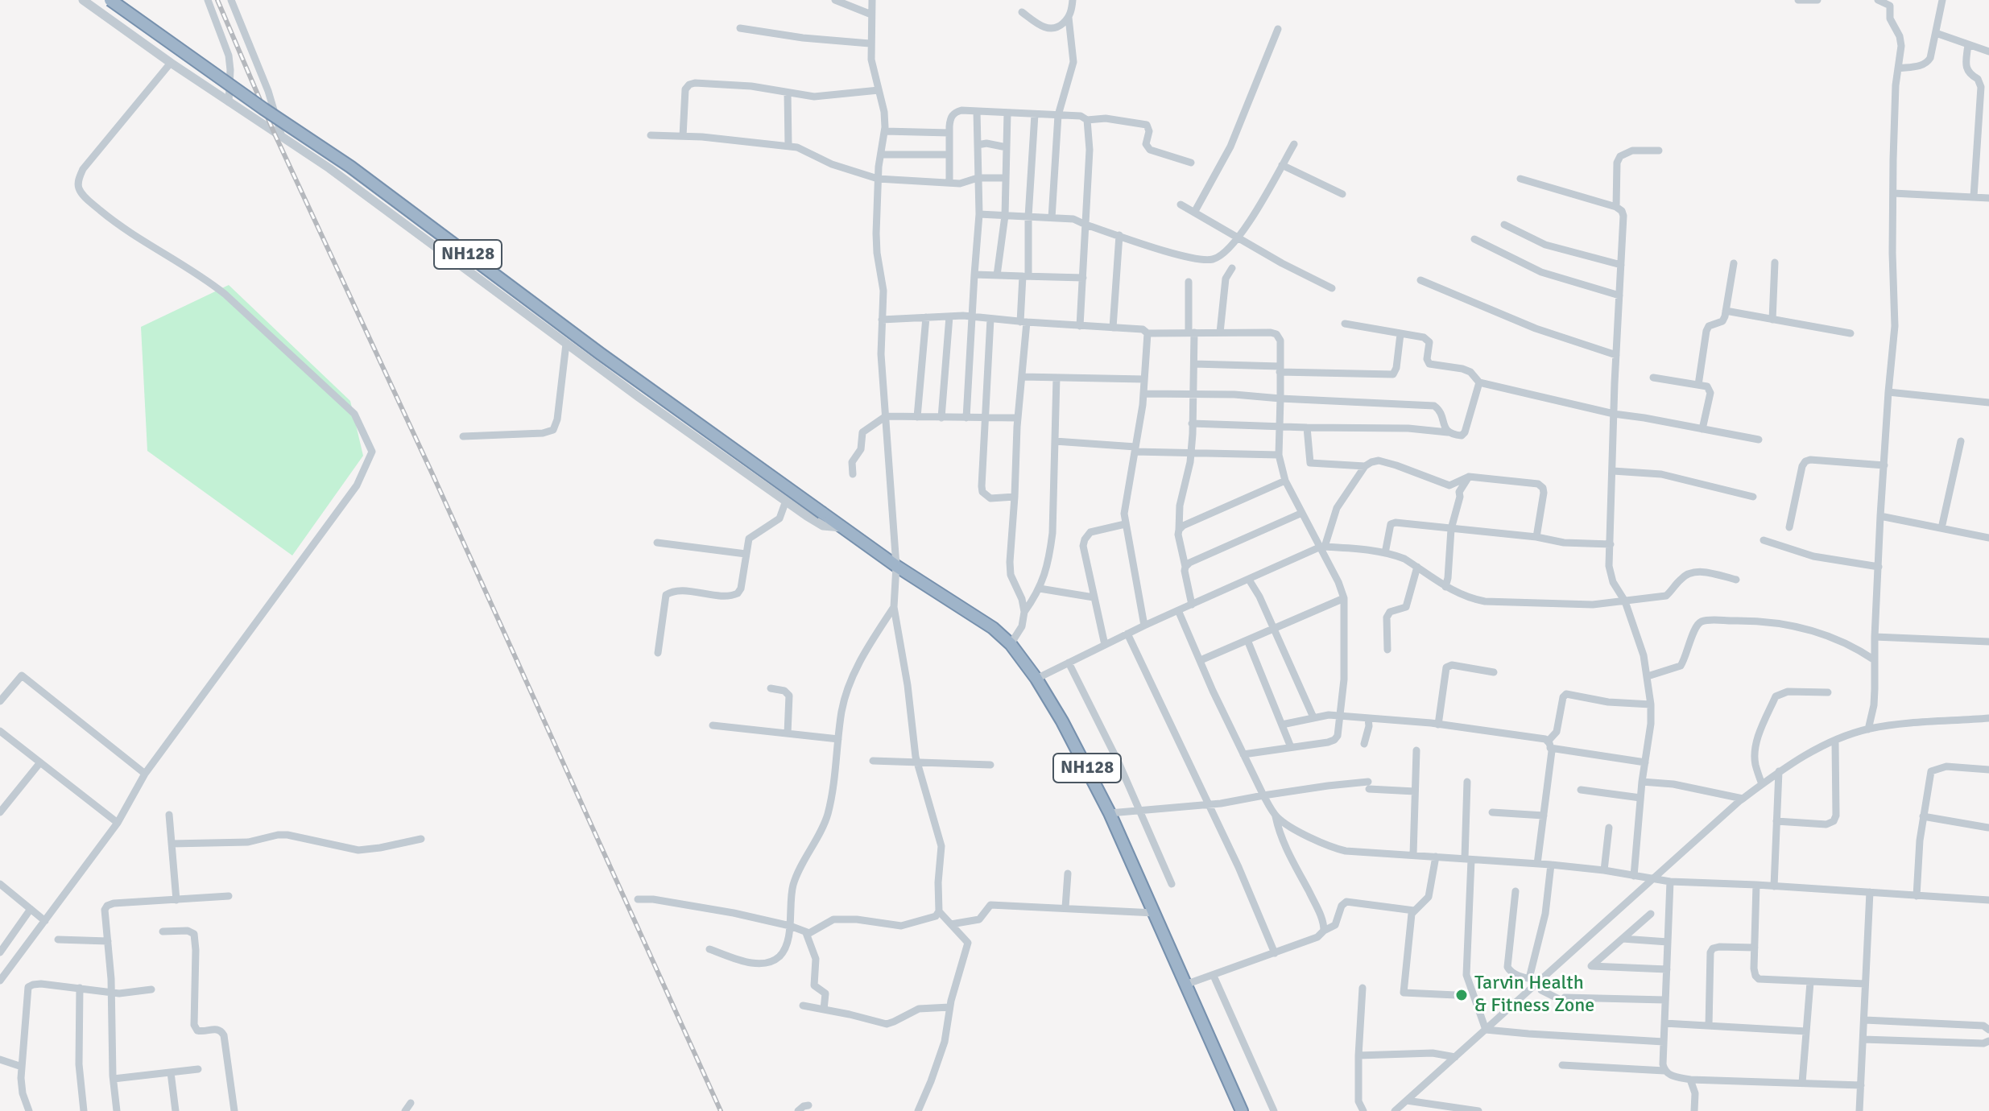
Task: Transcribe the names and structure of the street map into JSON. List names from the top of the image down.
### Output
{
  "streets": {
    "highway": ["NH128"]
  },
  "places": ["Tarvin Health & Fitness Zone"]
}
